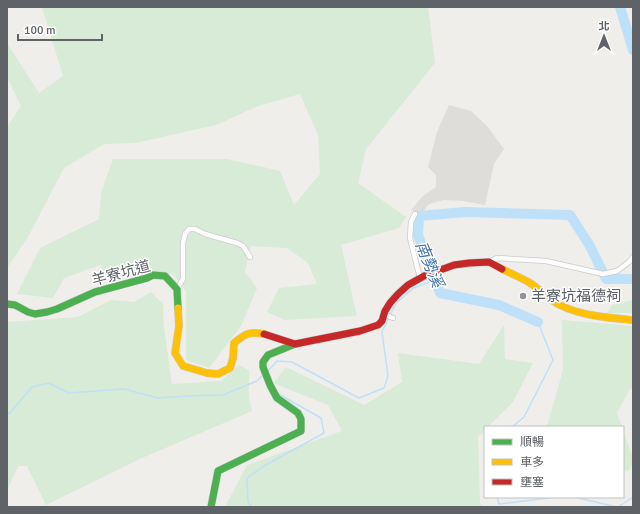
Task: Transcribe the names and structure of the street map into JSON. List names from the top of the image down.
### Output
{
  "streets": {
    "street": ["羊寮坑道"]
  },
  "water": ["南勢溪"],
  "places": ["羊寮坑福德祠"],
  "legend": ["順暢", "車多", "壅塞"],
  "scale_bar": "100 m",
  "north": "top"
}
